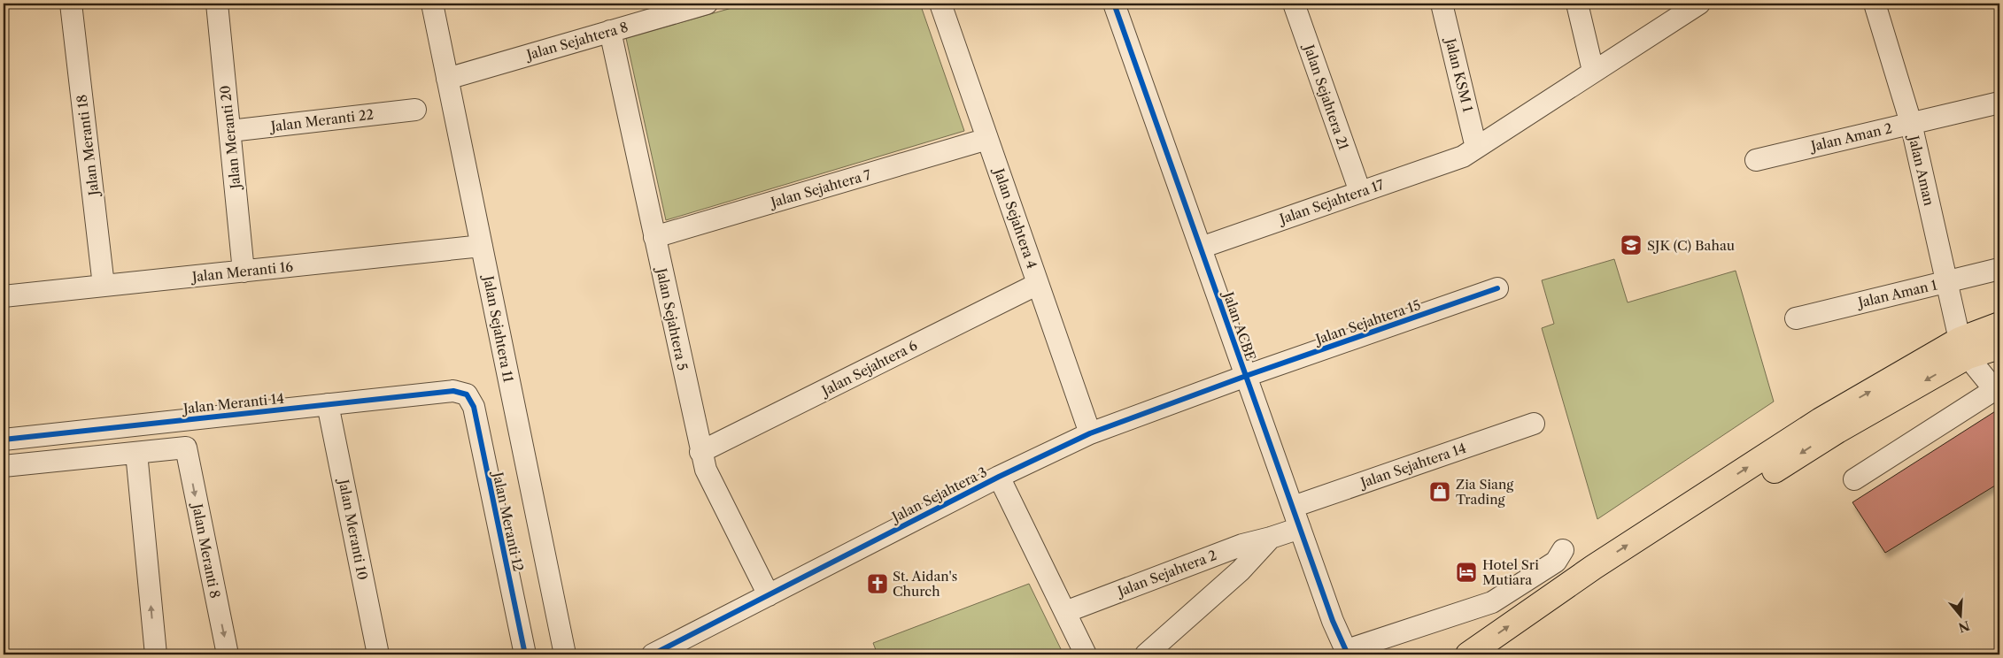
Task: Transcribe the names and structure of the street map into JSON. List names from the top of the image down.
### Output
{
  "streets": {
    "street": [
      "Jalan Sejahtera 8",
      "Jalan KSM 1",
      "Jalan Sejahtera 21",
      "Jalan Meranti 22",
      "Jalan Meranti 20",
      "Jalan Aman 2",
      "Jalan Meranti 18",
      "Jalan Aman",
      "Jalan Sejahtera 7",
      "Jalan Sejahtera 17",
      "Jalan Sejahtera 4",
      "Jalan Meranti 16",
      "Jalan Aman 1",
      "Jalan Sejahtera 5",
      "Jalan Sejahtera 15",
      "Jalan ACBE",
      "Jalan Sejahtera 11",
      "Jalan Sejahtera 6",
      "Jalan Meranti 14",
      "Jalan Sejahtera 14",
      "Jalan Sejahtera 3",
      "Jalan Meranti 12",
      "Jalan Meranti 10",
      "Jalan Meranti 8",
      "Jalan Sejahtera 2"
    ]
  },
  "crossings": [
    ["Jalan Sejahtera 8", "Jalan Sejahtera 5"],
    ["Jalan Sejahtera 8", "Jalan Sejahtera 11"],
    ["Jalan KSM 1", "Jalan Sejahtera 17"],
    ["Jalan Sejahtera 21", "Jalan Sejahtera 17"],
    ["Jalan Meranti 22", "Jalan Meranti 20"],
    ["Jalan Meranti 20", "Jalan Meranti 16"],
    ["Jalan Aman 2", "Jalan Aman"],
    ["Jalan Meranti 18", "Jalan Meranti 16"],
    ["Jalan Aman", "Jalan Aman 1"],
    ["Jalan Sejahtera 7", "Jalan Sejahtera 4"],
    ["Jalan Sejahtera 7", "Jalan Sejahtera 5"],
    ["Jalan Sejahtera 17", "Jalan ACBE"],
    ["Jalan Sejahtera 4", "Jalan Sejahtera 6"],
    ["Jalan Sejahtera 4", "Jalan Sejahtera 3"],
    ["Jalan Meranti 16", "Jalan Sejahtera 11"],
    ["Jalan Sejahtera 5", "Jalan Sejahtera 6"],
    ["Jalan Sejahtera 5", "Jalan Sejahtera 3"],
    ["Jalan Sejahtera 15", "Jalan ACBE"],
    ["Jalan Sejahtera 15", "Jalan Sejahtera 3"],
    ["Jalan ACBE", "Jalan Sejahtera 14"],
    ["Jalan ACBE", "Jalan Sejahtera 3"],
    ["Jalan ACBE", "Jalan Sejahtera 2"],
    ["Jalan Meranti 14", "Jalan Meranti 12"],
    ["Jalan Meranti 14", "Jalan Meranti 10"]
  ],
  "one_way": ["Jalan Meranti 8"],
  "places": {
    "school or university": ["SJK (C) Bahau"],
    "shop": ["Zia Siang Trading"],
    "hotel": ["Hotel Sri Mutiara"],
    "church": ["St. Aidan's Church"]
  },
  "north": "bottom"
}
